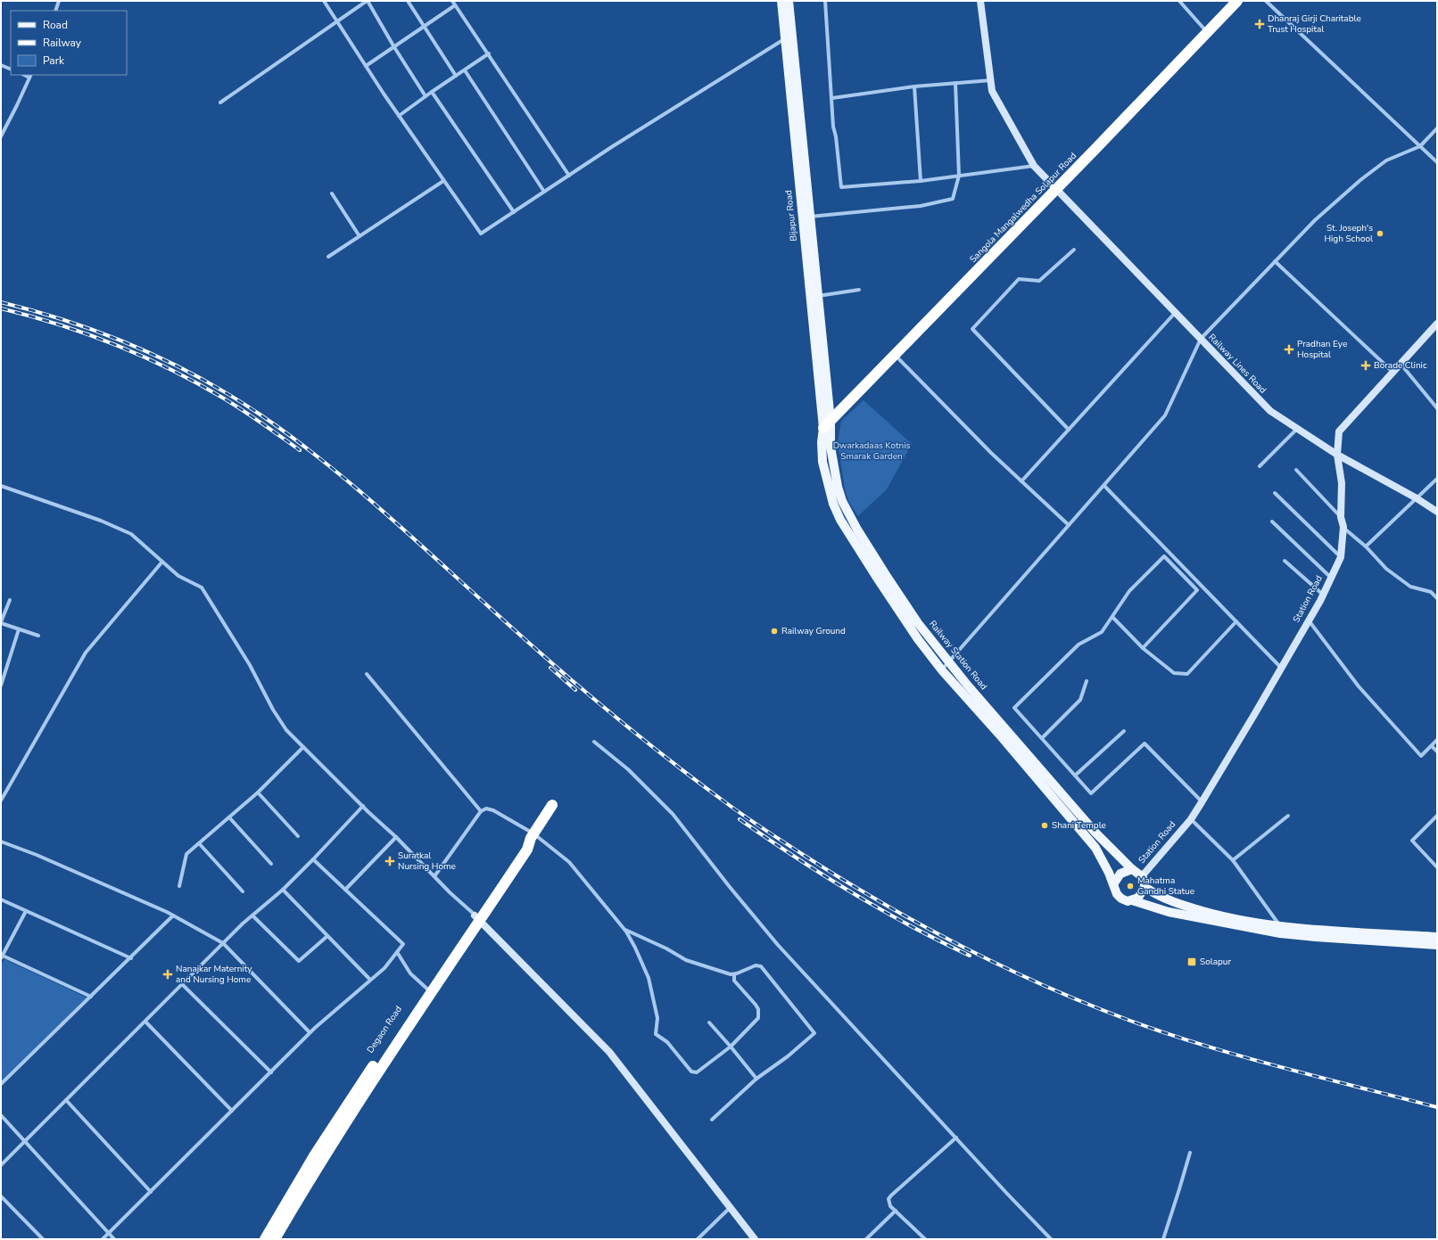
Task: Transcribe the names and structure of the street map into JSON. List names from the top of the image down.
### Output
{
  "streets": {
    "highway": ["Sangola Mangalwedha Solapur Road", "Degaon Road"],
    "main road": [
      "Bijapur Road",
      "Railway Lines Road",
      "Station Road",
      "Railway Station Road"
    ]
  },
  "crossings": [
    ["Sangola Mangalwedha Solapur Road", "Bijapur Road"],
    ["Sangola Mangalwedha Solapur Road", "Railway Lines Road"],
    ["Sangola Mangalwedha Solapur Road", "Railway Station Road"],
    ["Bijapur Road", "Railway Station Road"],
    ["Railway Lines Road", "Station Road"],
    ["Station Road", "Railway Station Road"]
  ],
  "parks": ["Dwarkadaas Kotnis Smarak Garden"],
  "places": {
    "health": [
      "Dhanraj Girji Charitable Trust Hospital",
      "Pradhan Eye Hospital",
      "Borade Clinic",
      "Suratkal Nursing Home",
      "Nanajkar Maternity and Nursing Home"
    ],
    "other": [
      "St. Joseph's High School",
      "Railway Ground",
      "Shani Temple",
      "Mahatma Gandhi Statue"
    ],
    "transit": ["Solapur"]
  },
  "legend": ["Road", "Railway", "Park"]
}
